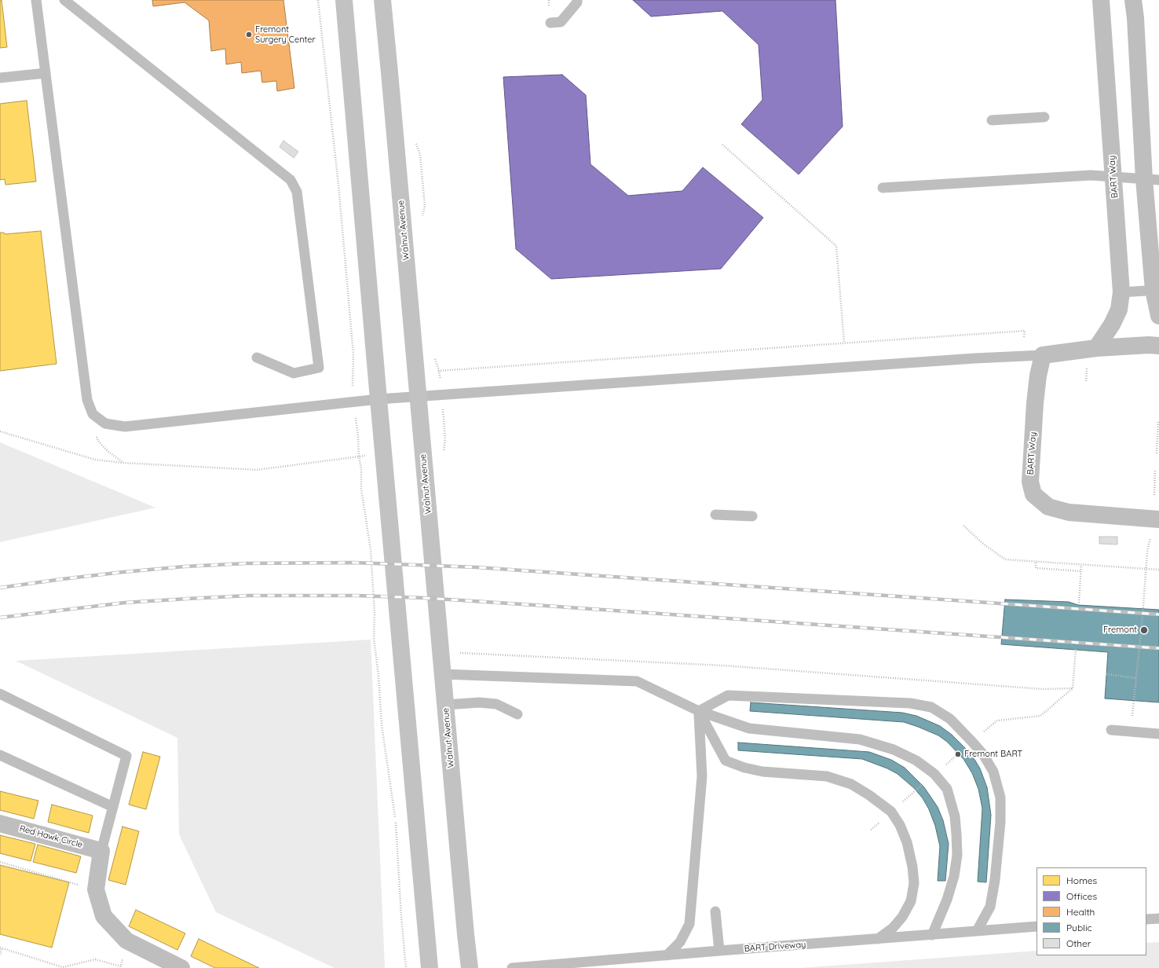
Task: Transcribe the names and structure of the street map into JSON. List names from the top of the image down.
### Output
{
  "streets": {
    "main road": ["Walnut Avenue"],
    "street": ["BART Way", "Red Hawk Circle"],
    "lane": ["BART Driveway"]
  },
  "places": ["Fremont Surgery Center", "Fremont", "Fremont BART"],
  "legend": [
    "Homes",
    "Offices",
    "Health",
    "Public",
    "Other"
  ]
}
